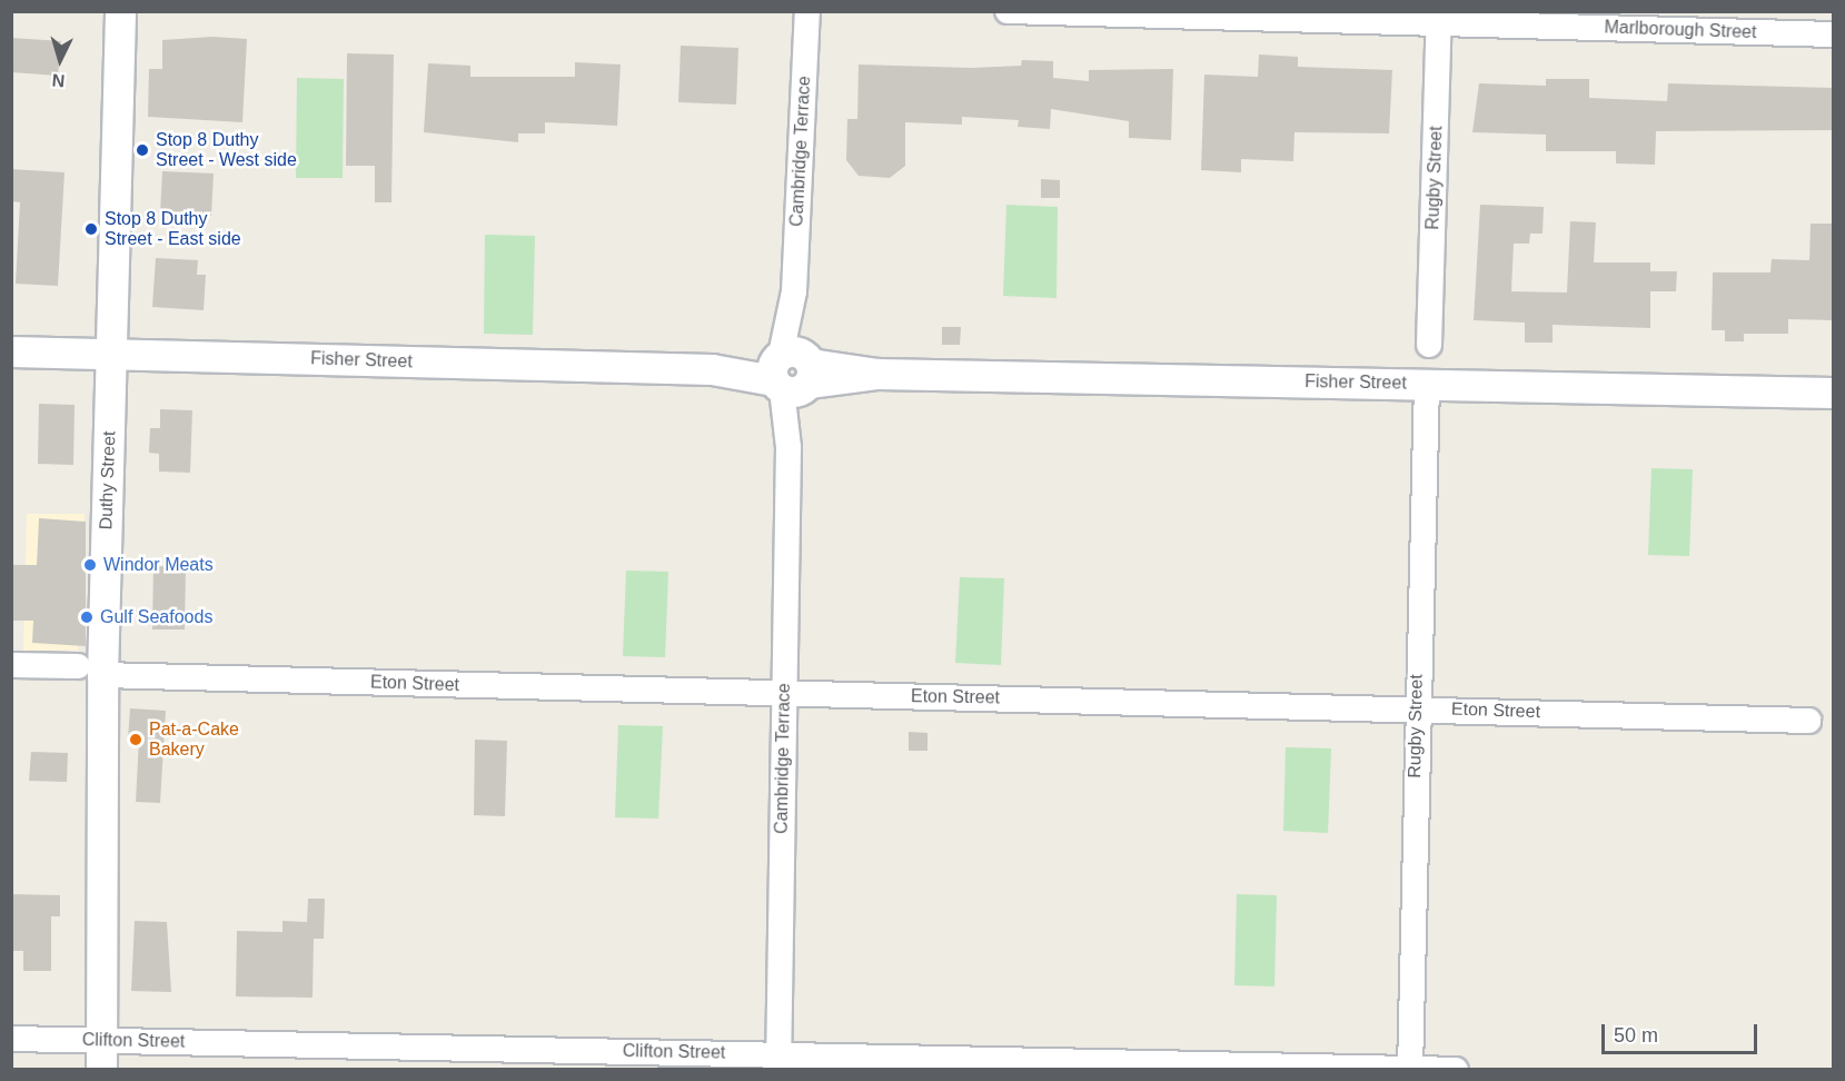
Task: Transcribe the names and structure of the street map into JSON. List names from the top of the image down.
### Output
{
  "streets": {
    "street": [
      "Marlborough Street",
      "Cambridge Terrace",
      "Rugby Street",
      "Fisher Street",
      "Duthy Street",
      "Eton Street",
      "Clifton Street"
    ]
  },
  "crossings": [
    ["Marlborough Street", "Rugby Street"],
    ["Cambridge Terrace", "Fisher Street"],
    ["Cambridge Terrace", "Eton Street"],
    ["Cambridge Terrace", "Clifton Street"],
    ["Rugby Street", "Fisher Street"],
    ["Rugby Street", "Eton Street"],
    ["Rugby Street", "Clifton Street"],
    ["Fisher Street", "Duthy Street"],
    ["Duthy Street", "Eton Street"],
    ["Duthy Street", "Clifton Street"]
  ],
  "places": [
    "Stop 8 Duthy Street - West side",
    "Stop 8 Duthy Street - East side",
    "Windor Meats",
    "Gulf Seafoods",
    "Pat-a-Cake Bakery"
  ],
  "scale_bar": "50 m",
  "north": "bottom"
}
